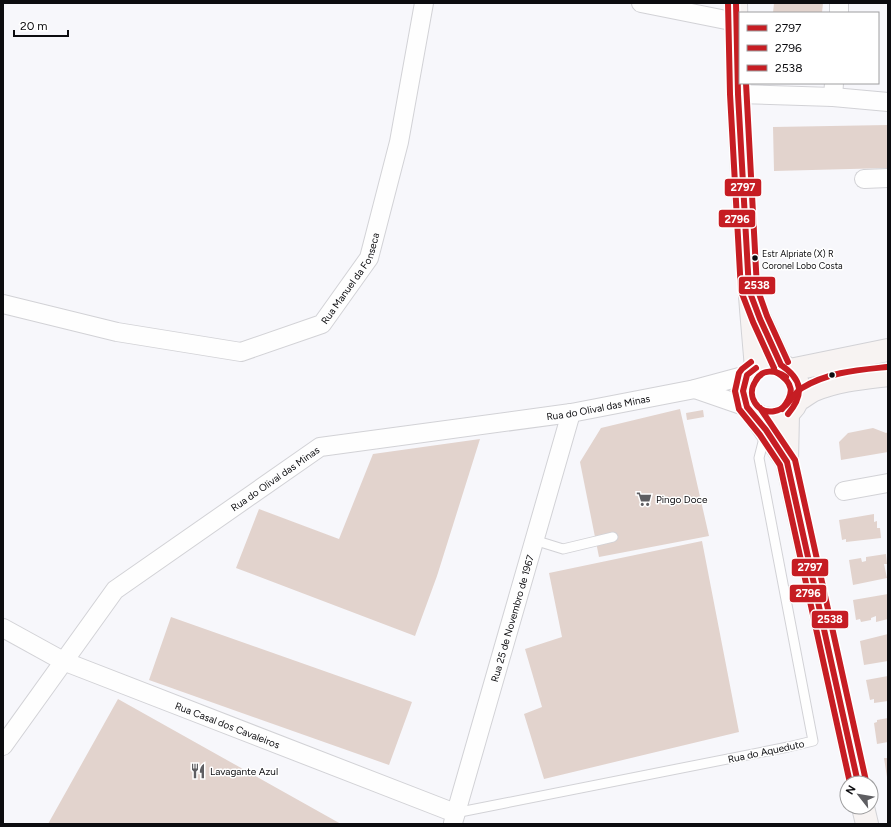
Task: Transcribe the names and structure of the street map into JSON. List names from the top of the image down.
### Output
{
  "streets": {
    "street": [
      "Rua Manuel da Fonseca",
      "Rua do Olival das Minas",
      "Rua 25 de Novembro de 1967",
      "Rua Casal dos Cavaleiros"
    ],
    "lane": ["Rua do Aqueduto"]
  },
  "crossings": [
    ["Rua do Olival das Minas", "Rua 25 de Novembro de 1967"],
    ["Rua do Olival das Minas", "Rua Casal dos Cavaleiros"],
    ["Rua do Olival das Minas", "Rua do Aqueduto"],
    ["Rua 25 de Novembro de 1967", "Rua Casal dos Cavaleiros"],
    ["Rua 25 de Novembro de 1967", "Rua do Aqueduto"],
    ["Rua Casal dos Cavaleiros", "Rua do Aqueduto"]
  ],
  "places": {
    "other": ["Estr Alpriate (X) R Coronel Lobo Costa"],
    "supermarket": ["Pingo Doce"],
    "restaurant": ["Lavagante Azul"]
  },
  "lines": ["transit line 2797", "transit line 2796", "transit line 2538"],
  "legend": ["2797", "2796", "2538"],
  "scale_bar": "20 m",
  "north": "top left"
}
